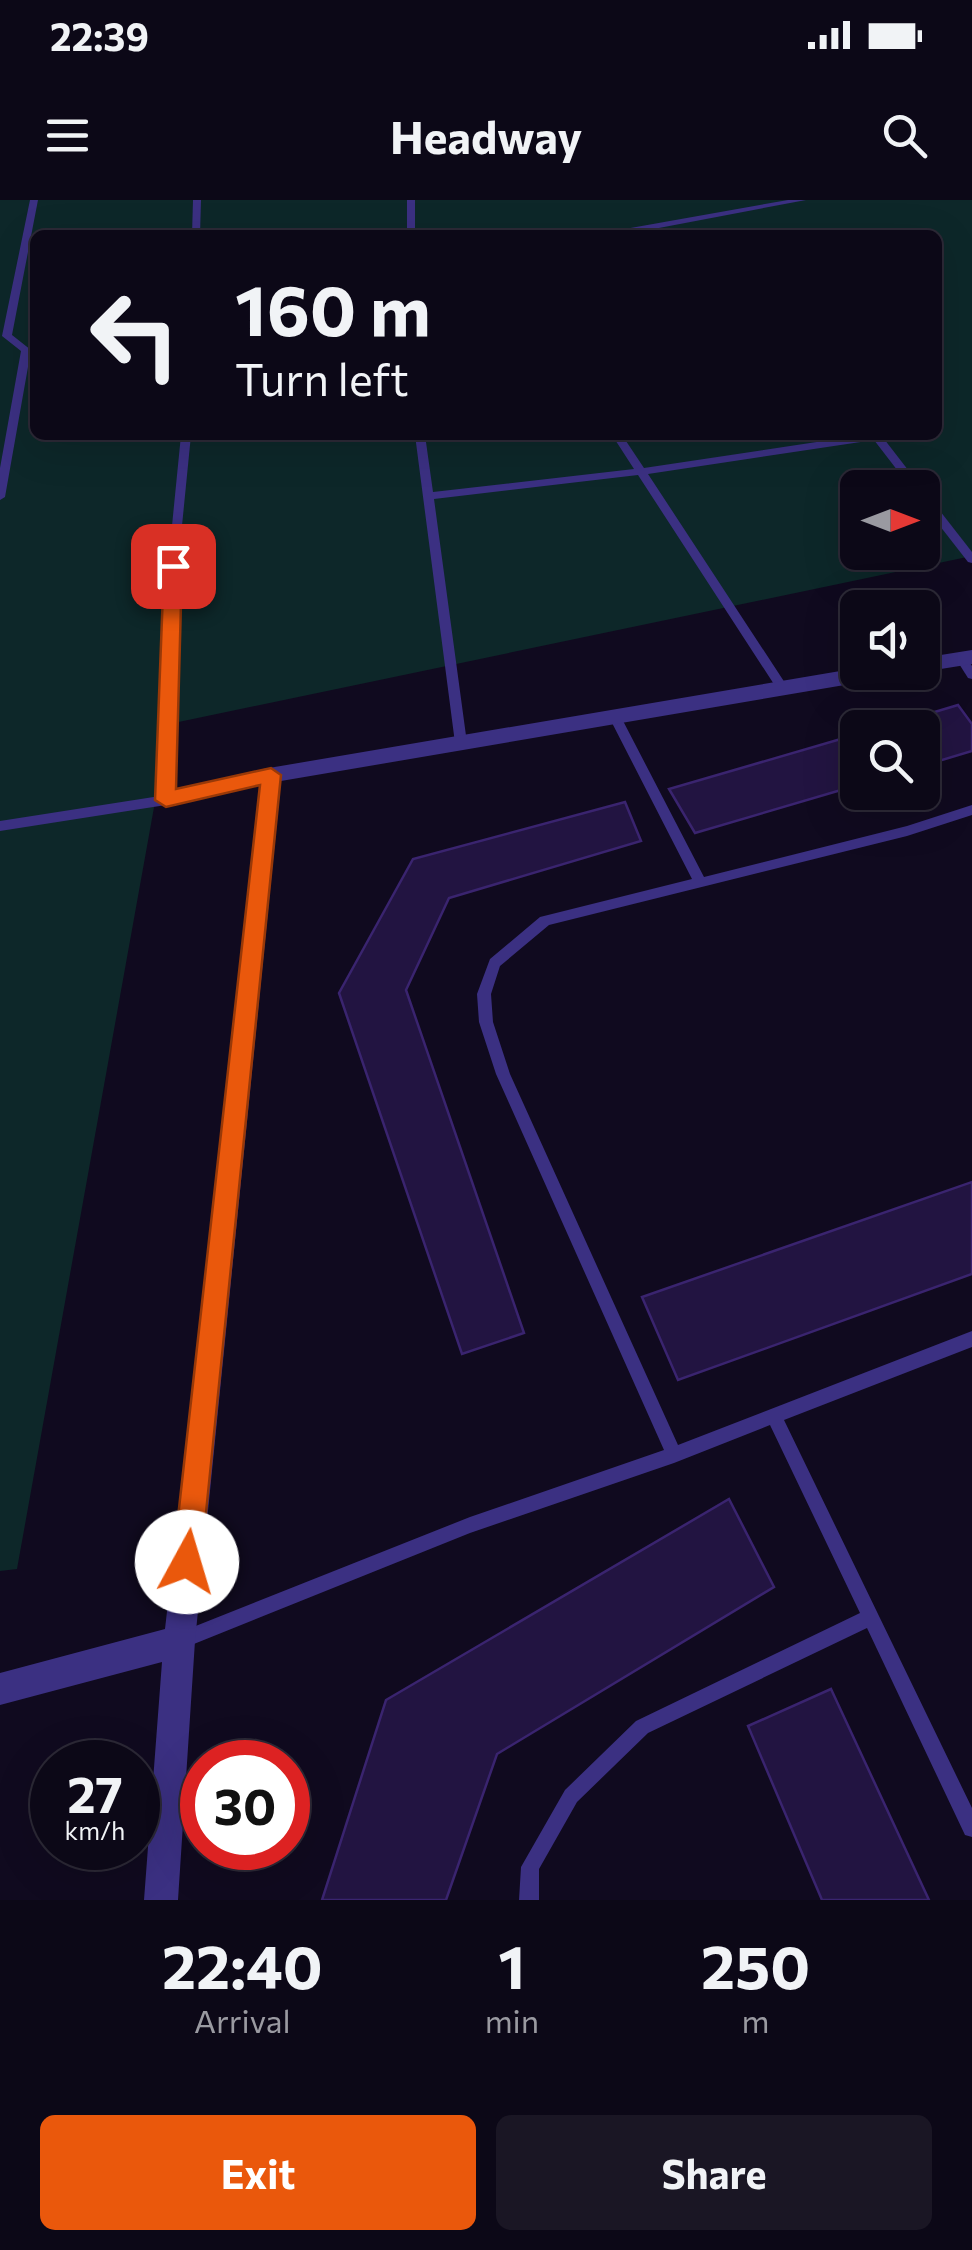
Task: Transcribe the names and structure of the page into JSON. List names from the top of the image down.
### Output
{
  "north": "right",
  "page": {
    "status": "22:39",
    "header": "Headway",
    "turn": ["160 m", "Turn left"],
    "speed": "27 km/h",
    "limit": "30",
    "eta": [
      "22:40",
      "Arrival",
      "1",
      "min",
      "250",
      "m"
    ],
    "buttons": ["Exit", "Share"]
  }
}
